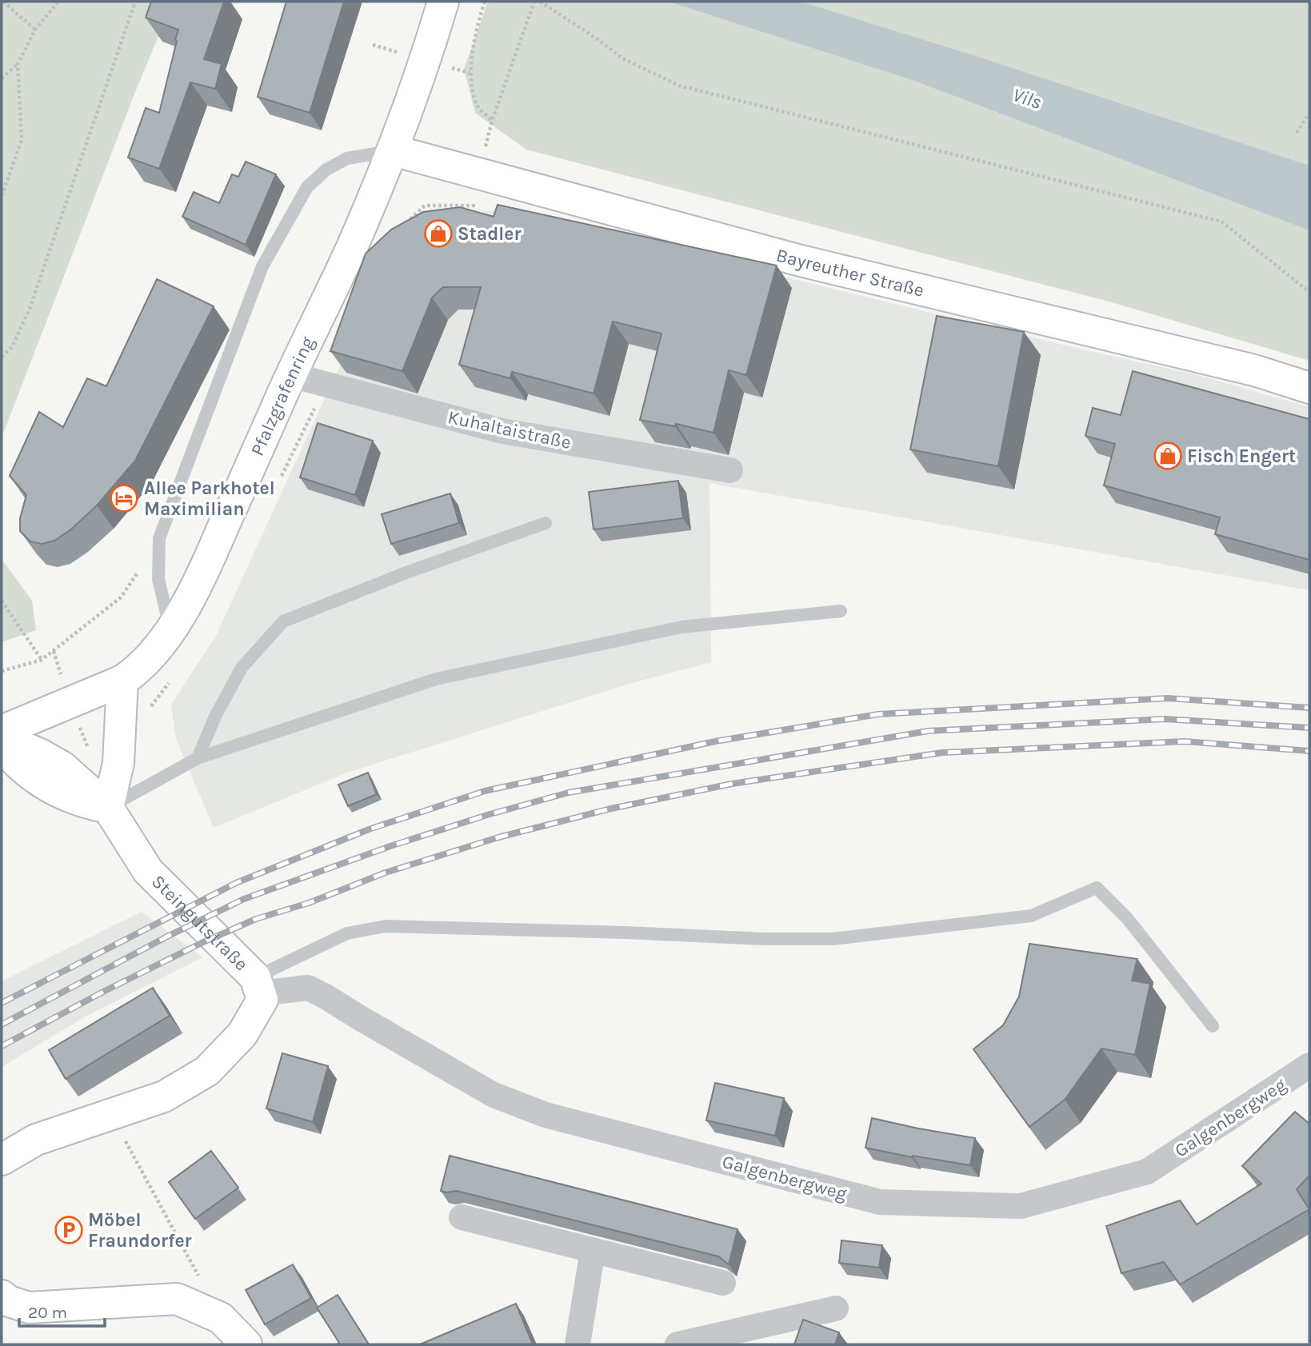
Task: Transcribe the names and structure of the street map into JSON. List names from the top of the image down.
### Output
{
  "streets": {
    "street": [
      "Bayreuther Straße",
      "Pfalzgrafenring",
      "Kuhaltaistraße",
      "Steingutstraße",
      "Galgenbergweg"
    ]
  },
  "crossings": [
    ["Bayreuther Straße", "Pfalzgrafenring"],
    ["Pfalzgrafenring", "Kuhaltaistraße"],
    ["Steingutstraße", "Galgenbergweg"]
  ],
  "water": ["Vils"],
  "places": {
    "shop": ["Stadler", "Fisch Engert"],
    "hotel": ["Allee Parkhotel Maximilian"],
    "parking": ["Möbel Fraundorfer"]
  },
  "scale_bar": "20 m"
}
